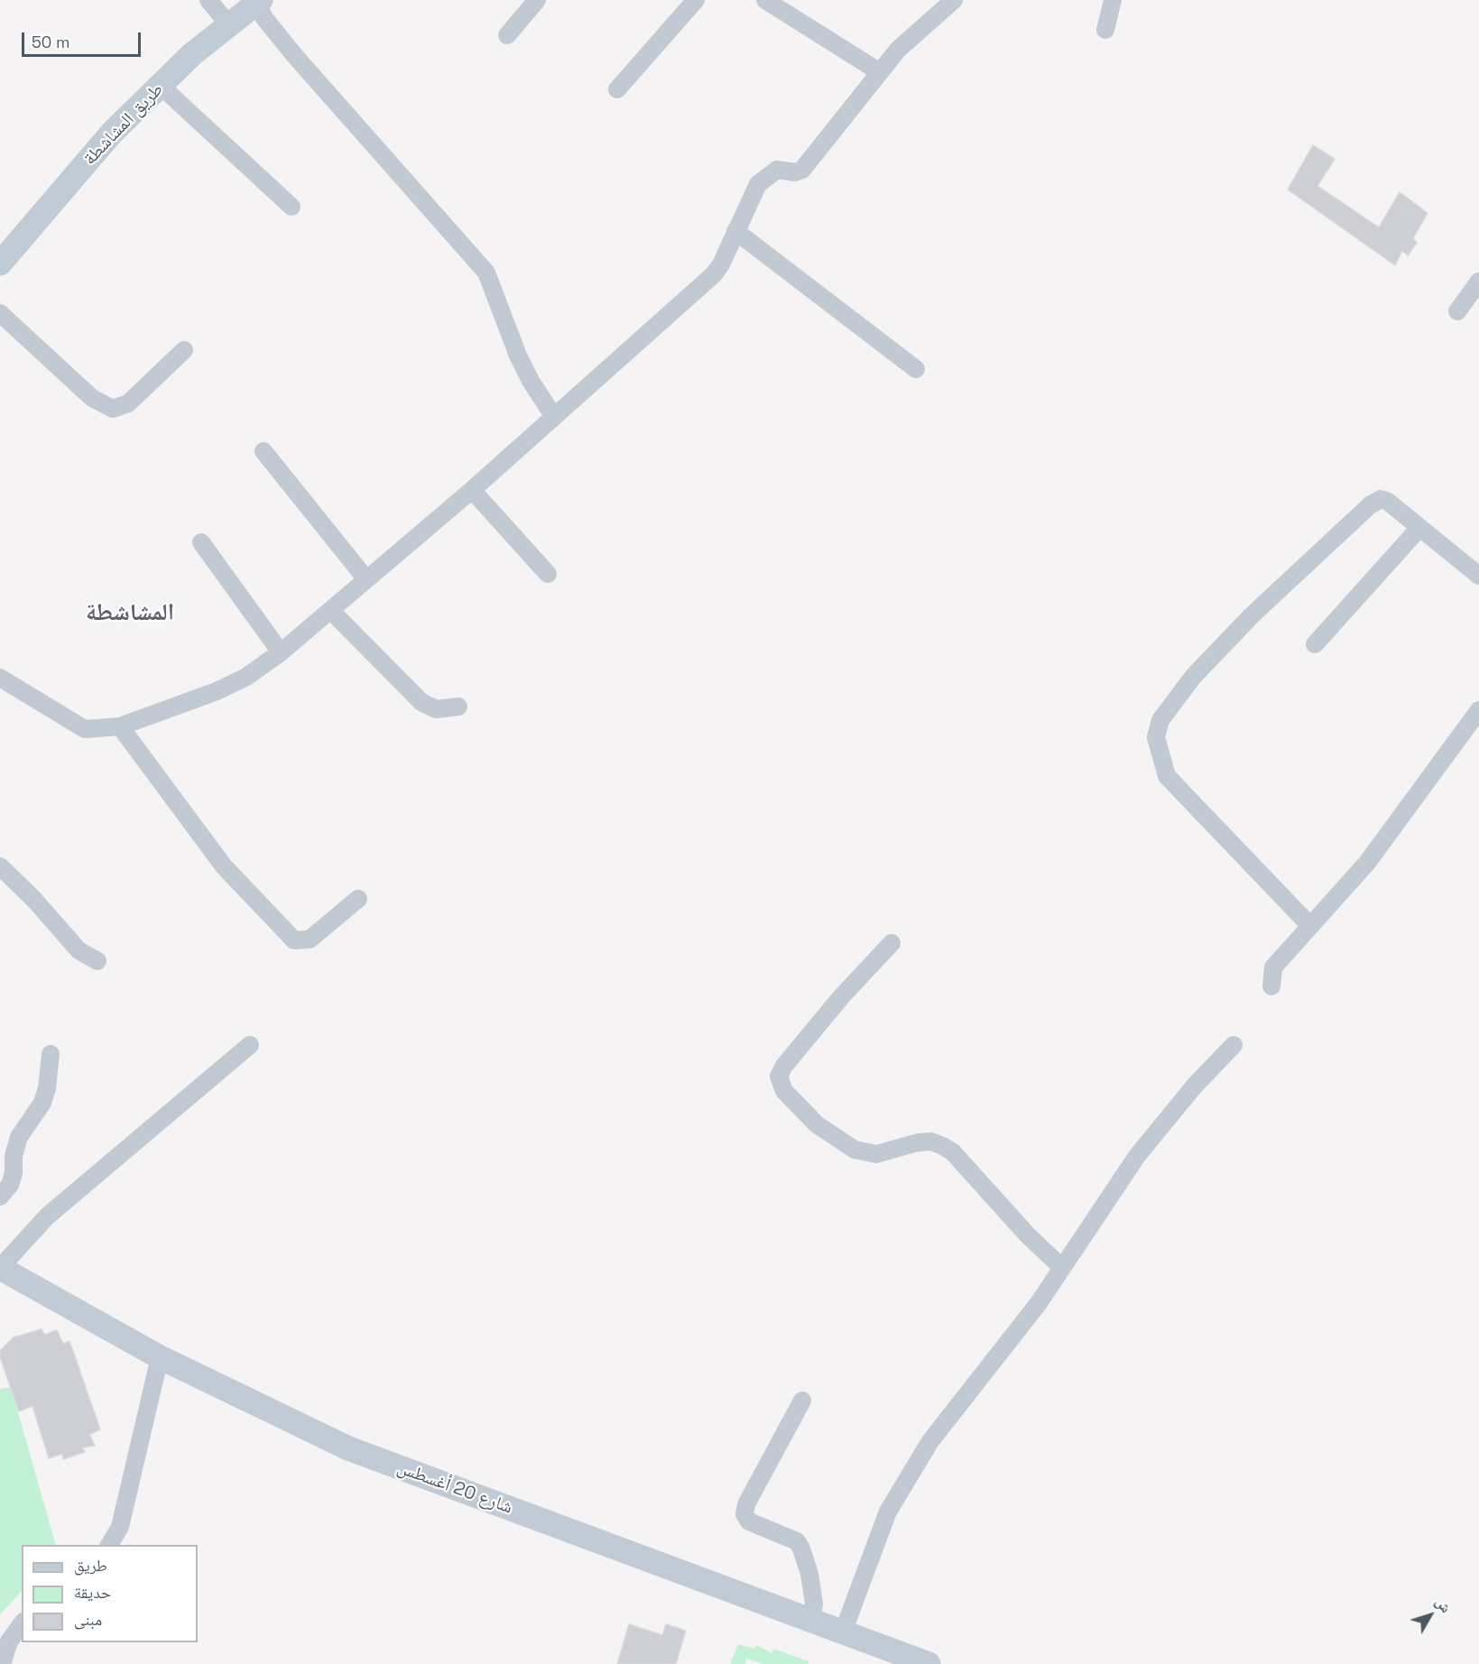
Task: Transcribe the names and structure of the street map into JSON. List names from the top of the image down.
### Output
{
  "streets": {
    "street": ["طريق المشاشطة", "شارع 20 أغسطس"]
  },
  "districts": ["المشاشطة"],
  "legend": ["طريق", "حديقة", "مبنى"],
  "scale_bar": "50 m",
  "north": "top right"
}
